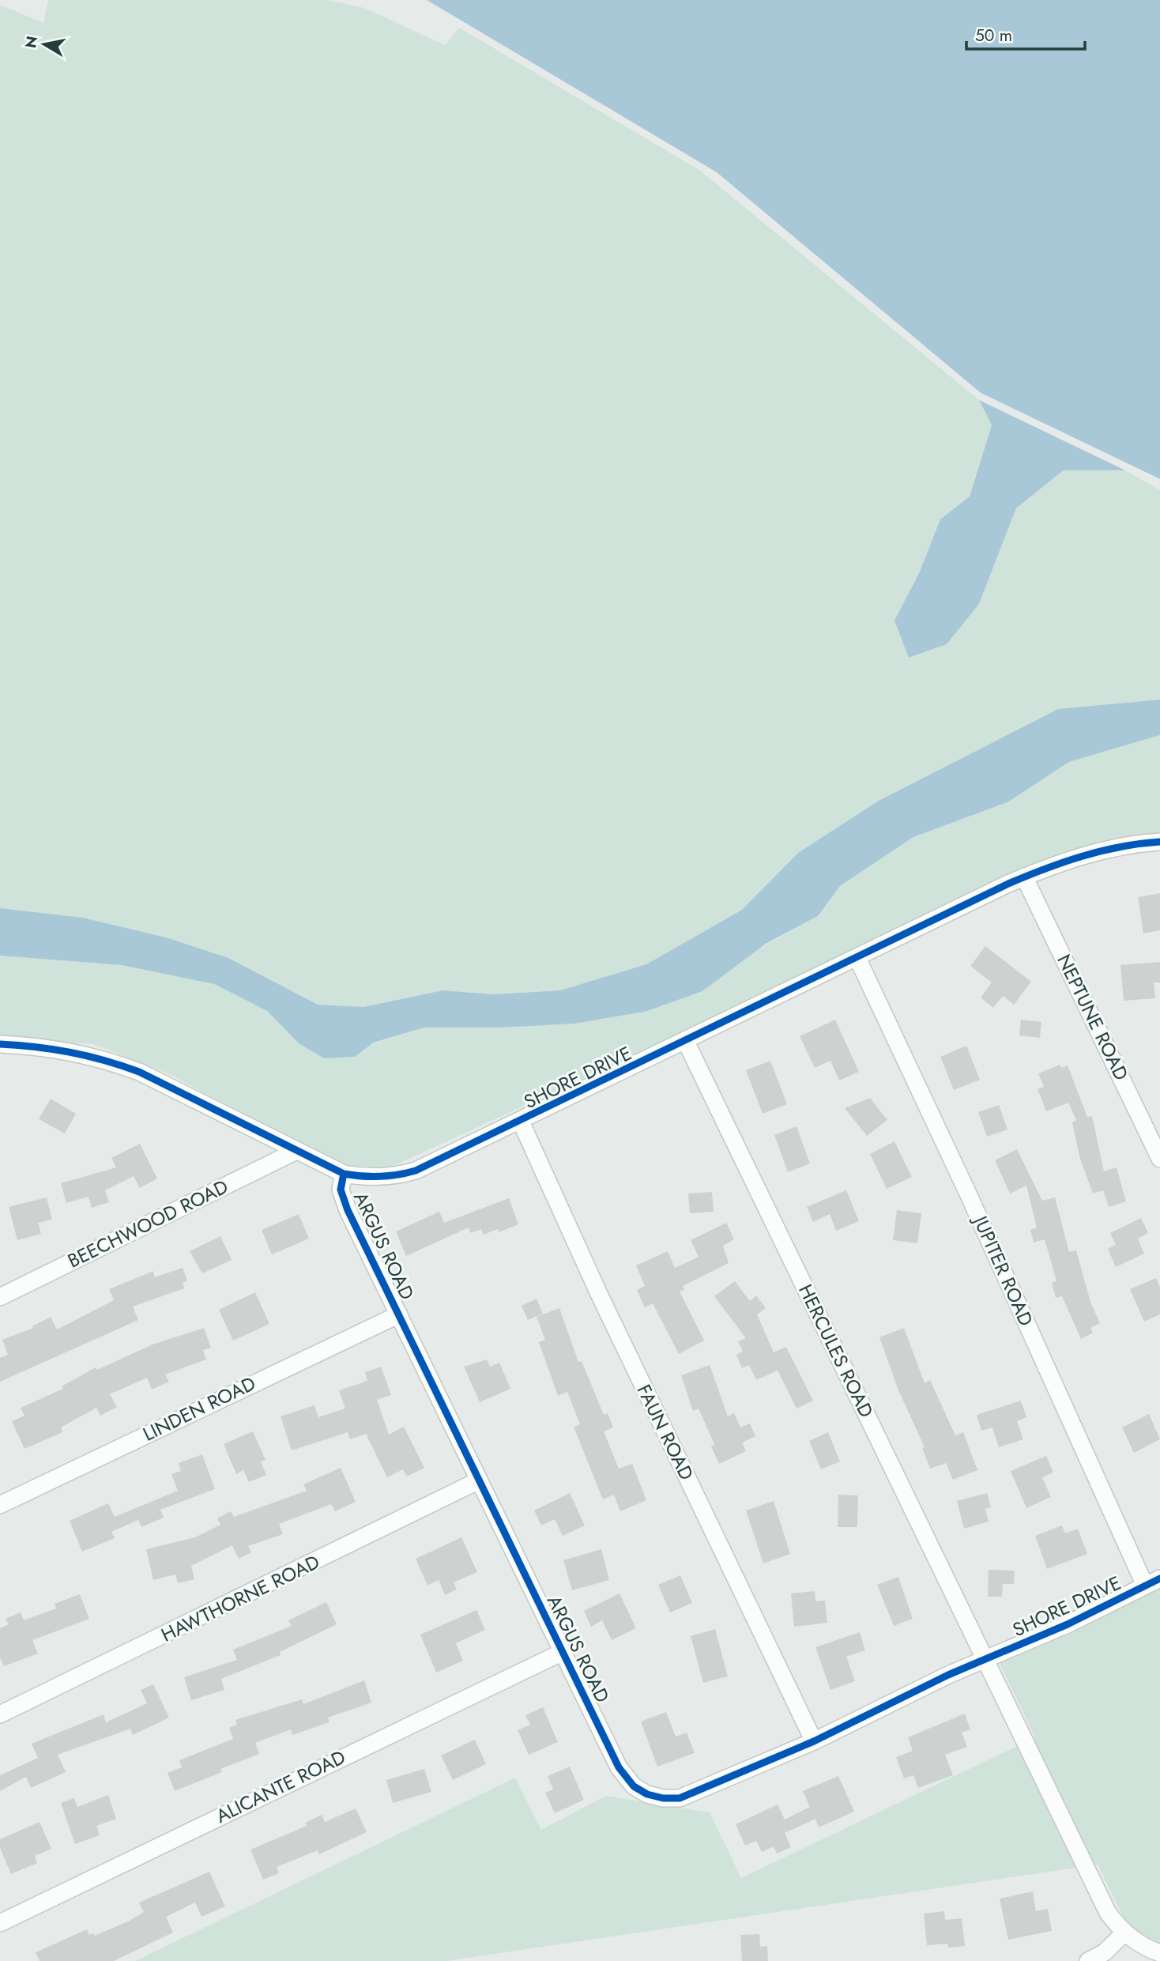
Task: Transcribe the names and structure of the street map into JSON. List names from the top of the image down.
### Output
{
  "streets": {
    "street": [
      "NEPTUNE ROAD",
      "SHORE DRIVE",
      "BEECHWOOD ROAD",
      "ARGUS ROAD",
      "JUPITER ROAD",
      "HERCULES ROAD",
      "LINDEN ROAD",
      "FAUN ROAD",
      "HAWTHORNE ROAD",
      "ALICANTE ROAD"
    ]
  },
  "crossings": [
    ["NEPTUNE ROAD", "SHORE DRIVE"],
    ["SHORE DRIVE", "BEECHWOOD ROAD"],
    ["SHORE DRIVE", "ARGUS ROAD"],
    ["SHORE DRIVE", "JUPITER ROAD"],
    ["SHORE DRIVE", "HERCULES ROAD"],
    ["SHORE DRIVE", "FAUN ROAD"],
    ["ARGUS ROAD", "HERCULES ROAD"],
    ["ARGUS ROAD", "LINDEN ROAD"],
    ["ARGUS ROAD", "FAUN ROAD"],
    ["ARGUS ROAD", "HAWTHORNE ROAD"],
    ["ARGUS ROAD", "ALICANTE ROAD"]
  ],
  "scale_bar": "50 m",
  "north": "left"
}
